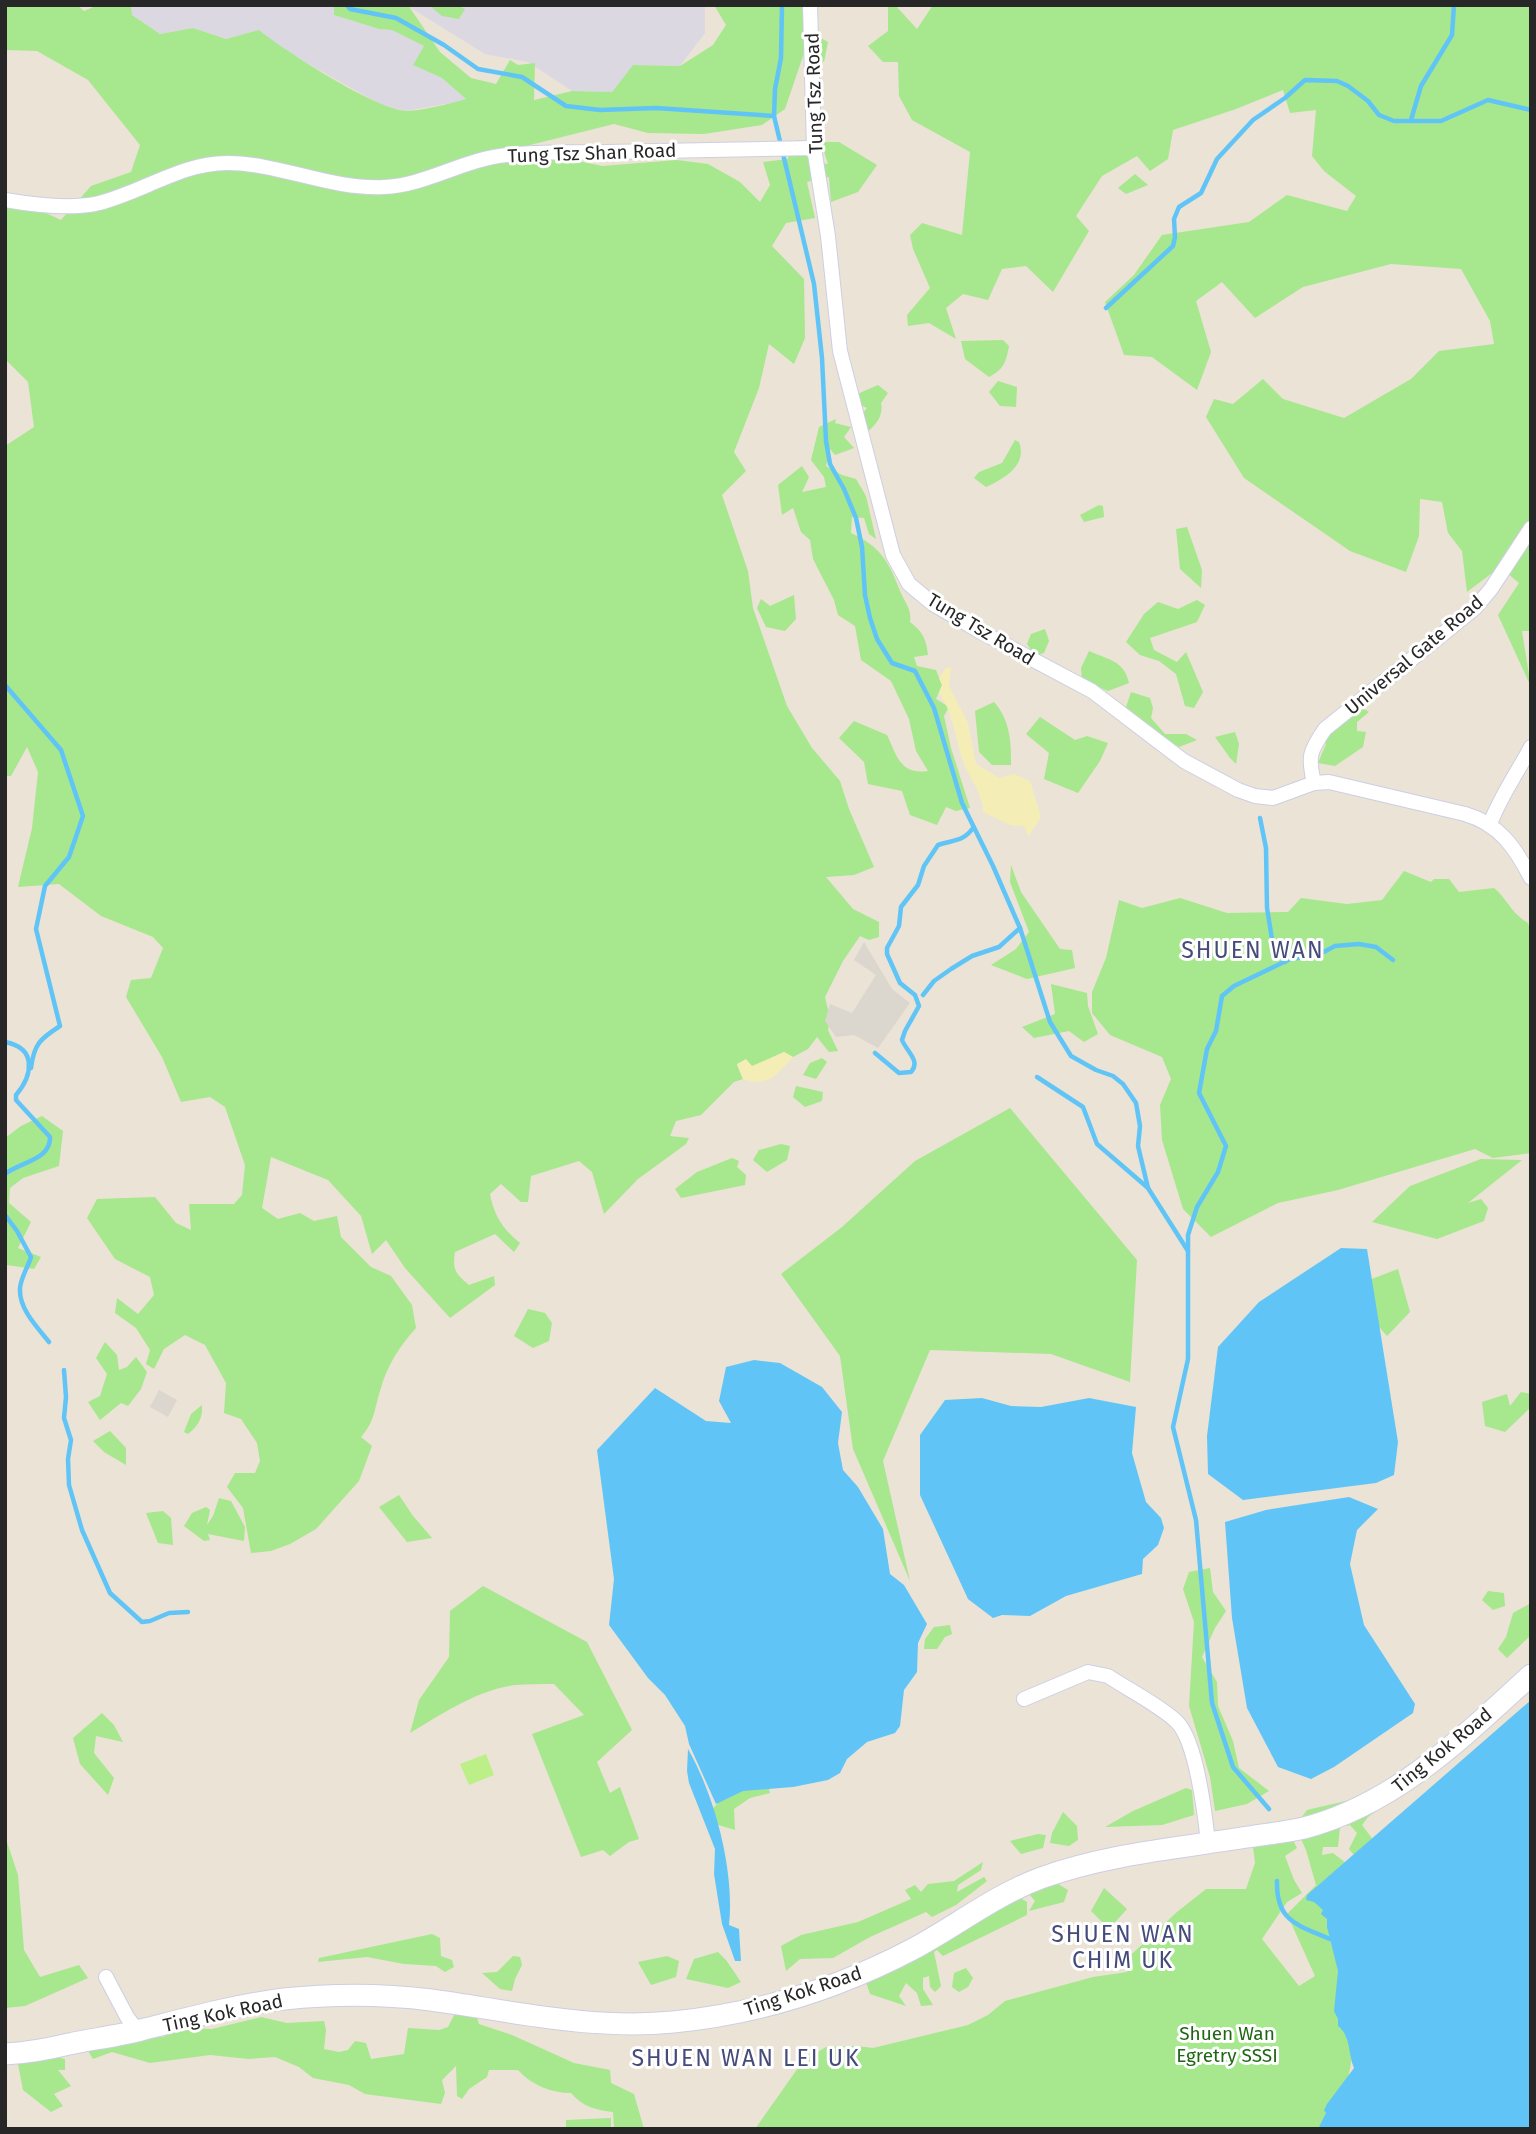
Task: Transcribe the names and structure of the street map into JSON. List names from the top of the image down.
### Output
{
  "streets": {
    "main road": ["Ting Kok Road"],
    "street": ["Tung Tsz Road", "Tung Tsz Shan Road", "Universal Gate Road"]
  },
  "crossings": [
    ["Tung Tsz Road", "Tung Tsz Shan Road"],
    ["Tung Tsz Road", "Universal Gate Road"]
  ],
  "districts": ["SHUEN WAN", "SHUEN WAN CHIM UK", "SHUEN WAN LEI UK"],
  "parks": ["Shuen Wan Egretry SSSI"]
}
